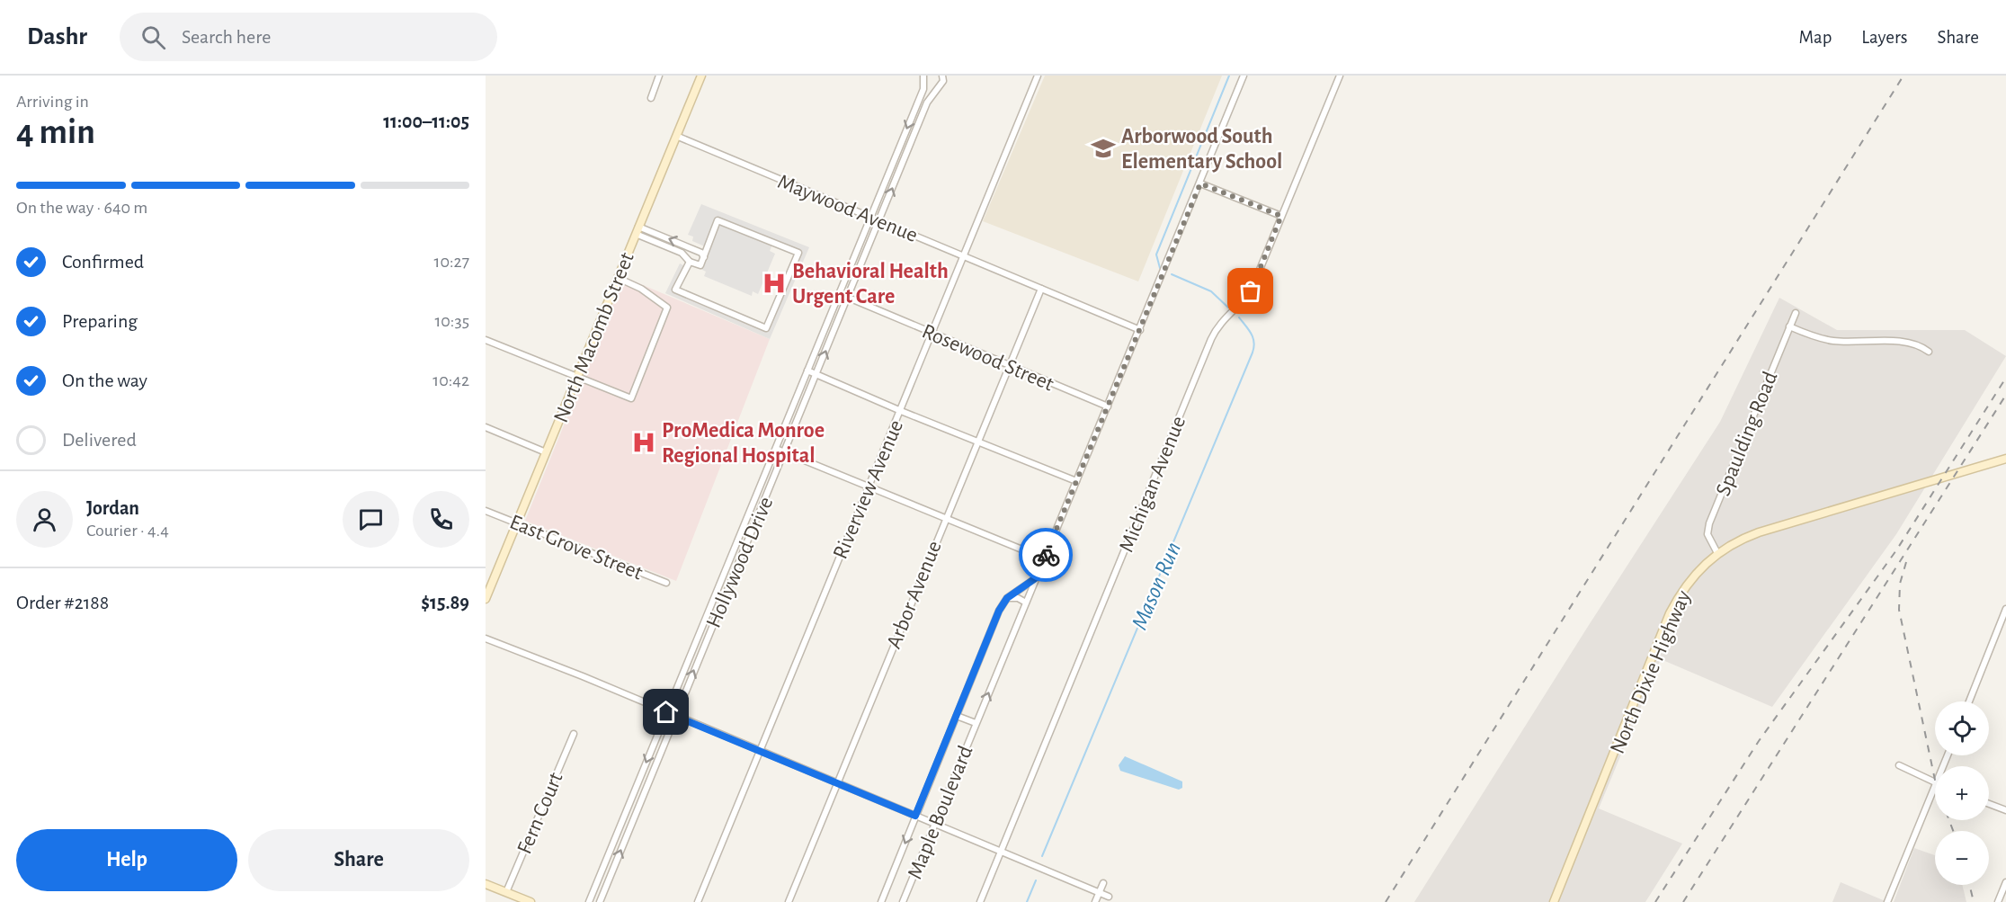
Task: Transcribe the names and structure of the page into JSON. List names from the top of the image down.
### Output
{
  "streets": {
    "main road": ["North Macomb Street", "North Dixie Highway"],
    "street": [
      "Maywood Avenue",
      "Rosewood Street",
      "Spaulding Road",
      "Michigan Avenue",
      "Riverview Avenue",
      "East Grove Street",
      "Hollywood Drive",
      "Arbor Avenue",
      "Maple Boulevard",
      "Fern Court"
    ]
  },
  "crossings": [
    ["Maywood Avenue", "North Macomb Street"],
    ["Maywood Avenue", "Riverview Avenue"],
    ["Maywood Avenue", "Hollywood Drive"],
    ["Maywood Avenue", "Arbor Avenue"],
    ["Maywood Avenue", "Maple Boulevard"],
    ["North Macomb Street", "East Grove Street"],
    ["Rosewood Street", "Riverview Avenue"],
    ["Rosewood Street", "Hollywood Drive"],
    ["Rosewood Street", "Arbor Avenue"],
    ["Rosewood Street", "Maple Boulevard"],
    ["Spaulding Road", "North Dixie Highway"]
  ],
  "water": ["Mason Run"],
  "places": {
    "school or university": ["Arborwood South Elementary School"],
    "hospital": ["Behavioral Health Urgent Care", "ProMedica Monroe Regional Hospital"]
  },
  "page": {
    "header": "Dashr",
    "search": "Search here",
    "nav": ["Map", "Layers", "Share"],
    "heading": ["4 min", "Arriving in", "11:00–11:05"],
    "panel": [
      "Jordan",
      "Courier · 4.4",
      "Order #2188",
      "$15.89"
    ],
    "bar": "On the way · 640 m",
    "list": [
      ["Confirmed", "10:27"],
      ["Preparing", "10:35"],
      ["On the way", "10:42"],
      "Delivered"
    ],
    "map_buttons": ["+", "−"],
    "buttons": ["Help", "Share"]
  }
}
